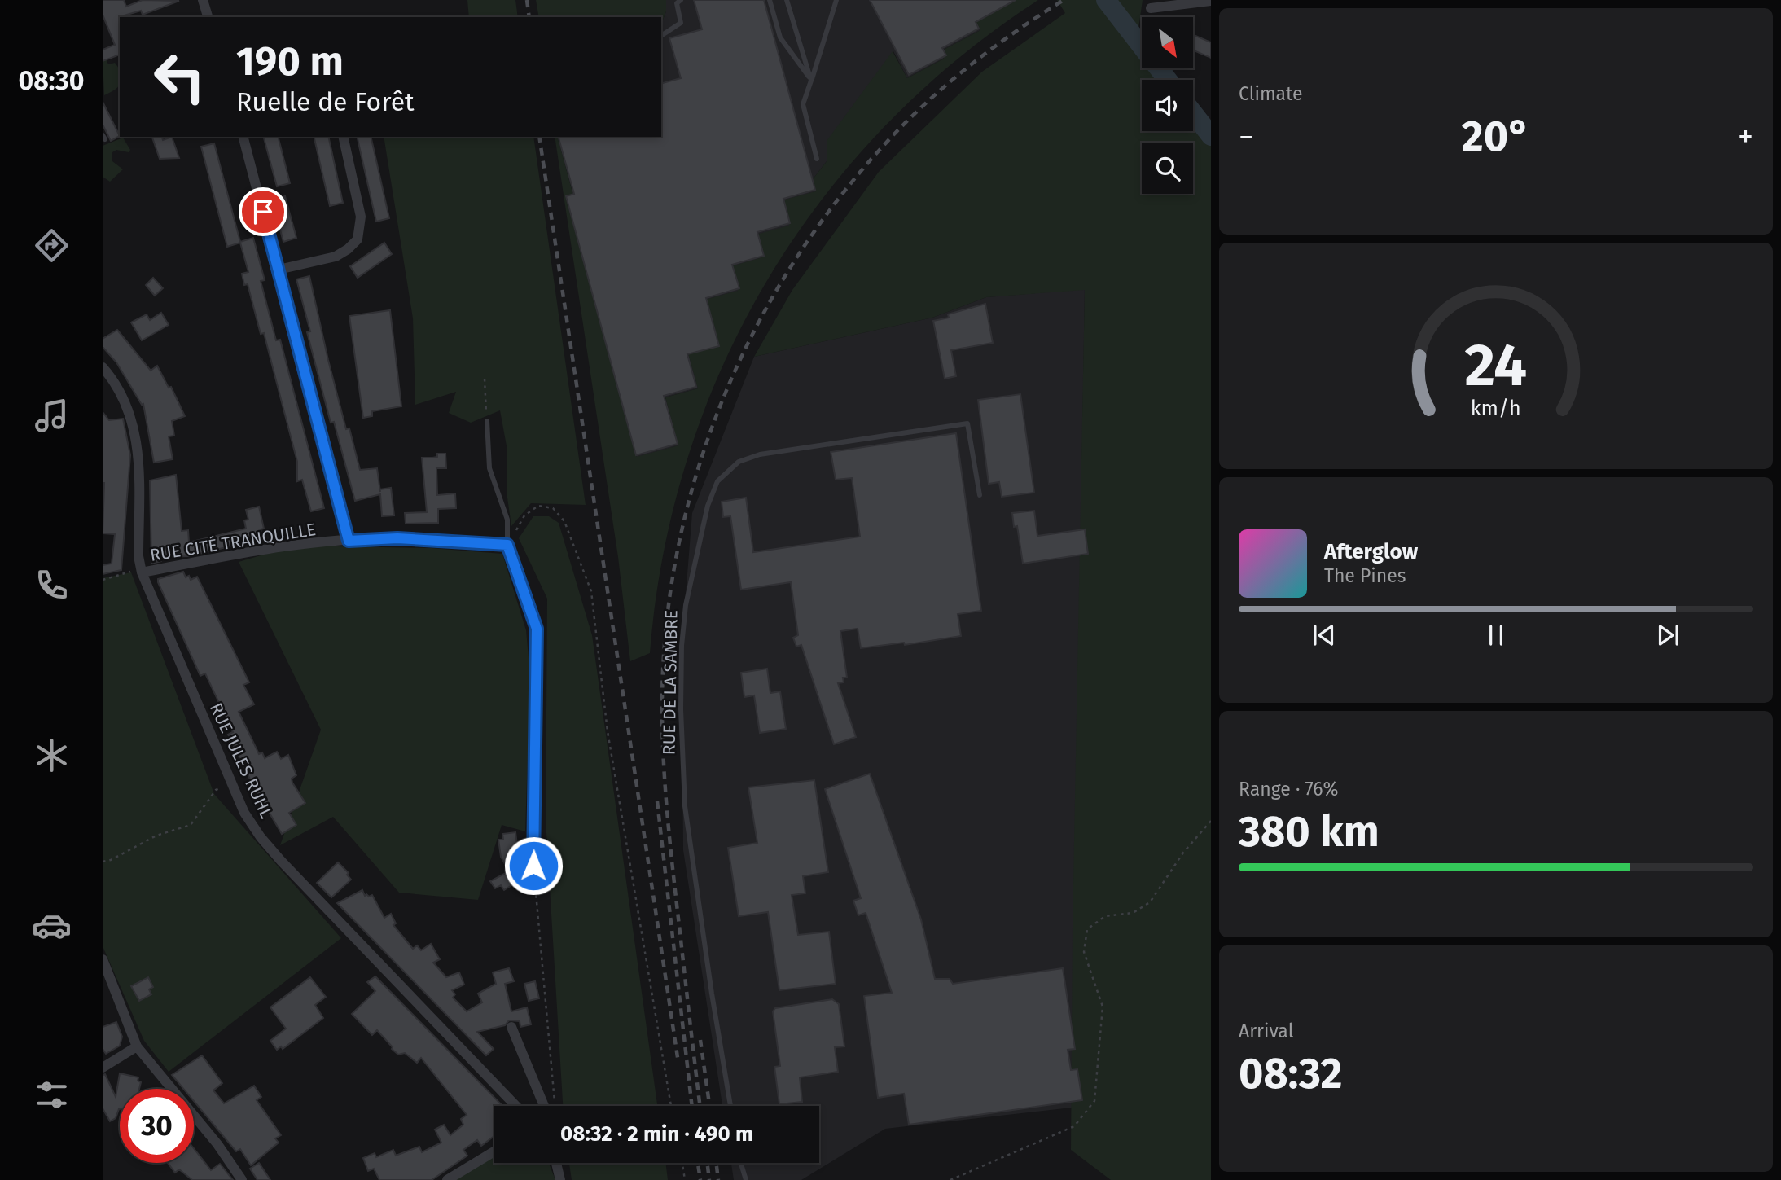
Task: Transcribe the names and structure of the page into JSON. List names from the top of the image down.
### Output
{
  "streets": {
    "street": ["RUE CITÉ TRANQUILLE", "RUE JULES RUHL"],
    "lane": ["RUE DE LA SAMBRE"]
  },
  "crossings": [
    ["RUE CITÉ TRANQUILLE", "RUE JULES RUHL"]
  ],
  "north": "bottom right",
  "page": {
    "tabs": "08:30",
    "tile": [
      "Climate",
      ["Range · 76%", "380 km"],
      ["Arrival", "08:32"]
    ],
    "turn": ["190 m", "Ruelle de Forêt"],
    "heat": ["−", "20°", "+"],
    "song": ["Afterglow", "The Pines"],
    "limit": "30",
    "trip": "08:32 · 2 min · 490 m",
    "gauge": ["24", "km/h"]
  }
}
